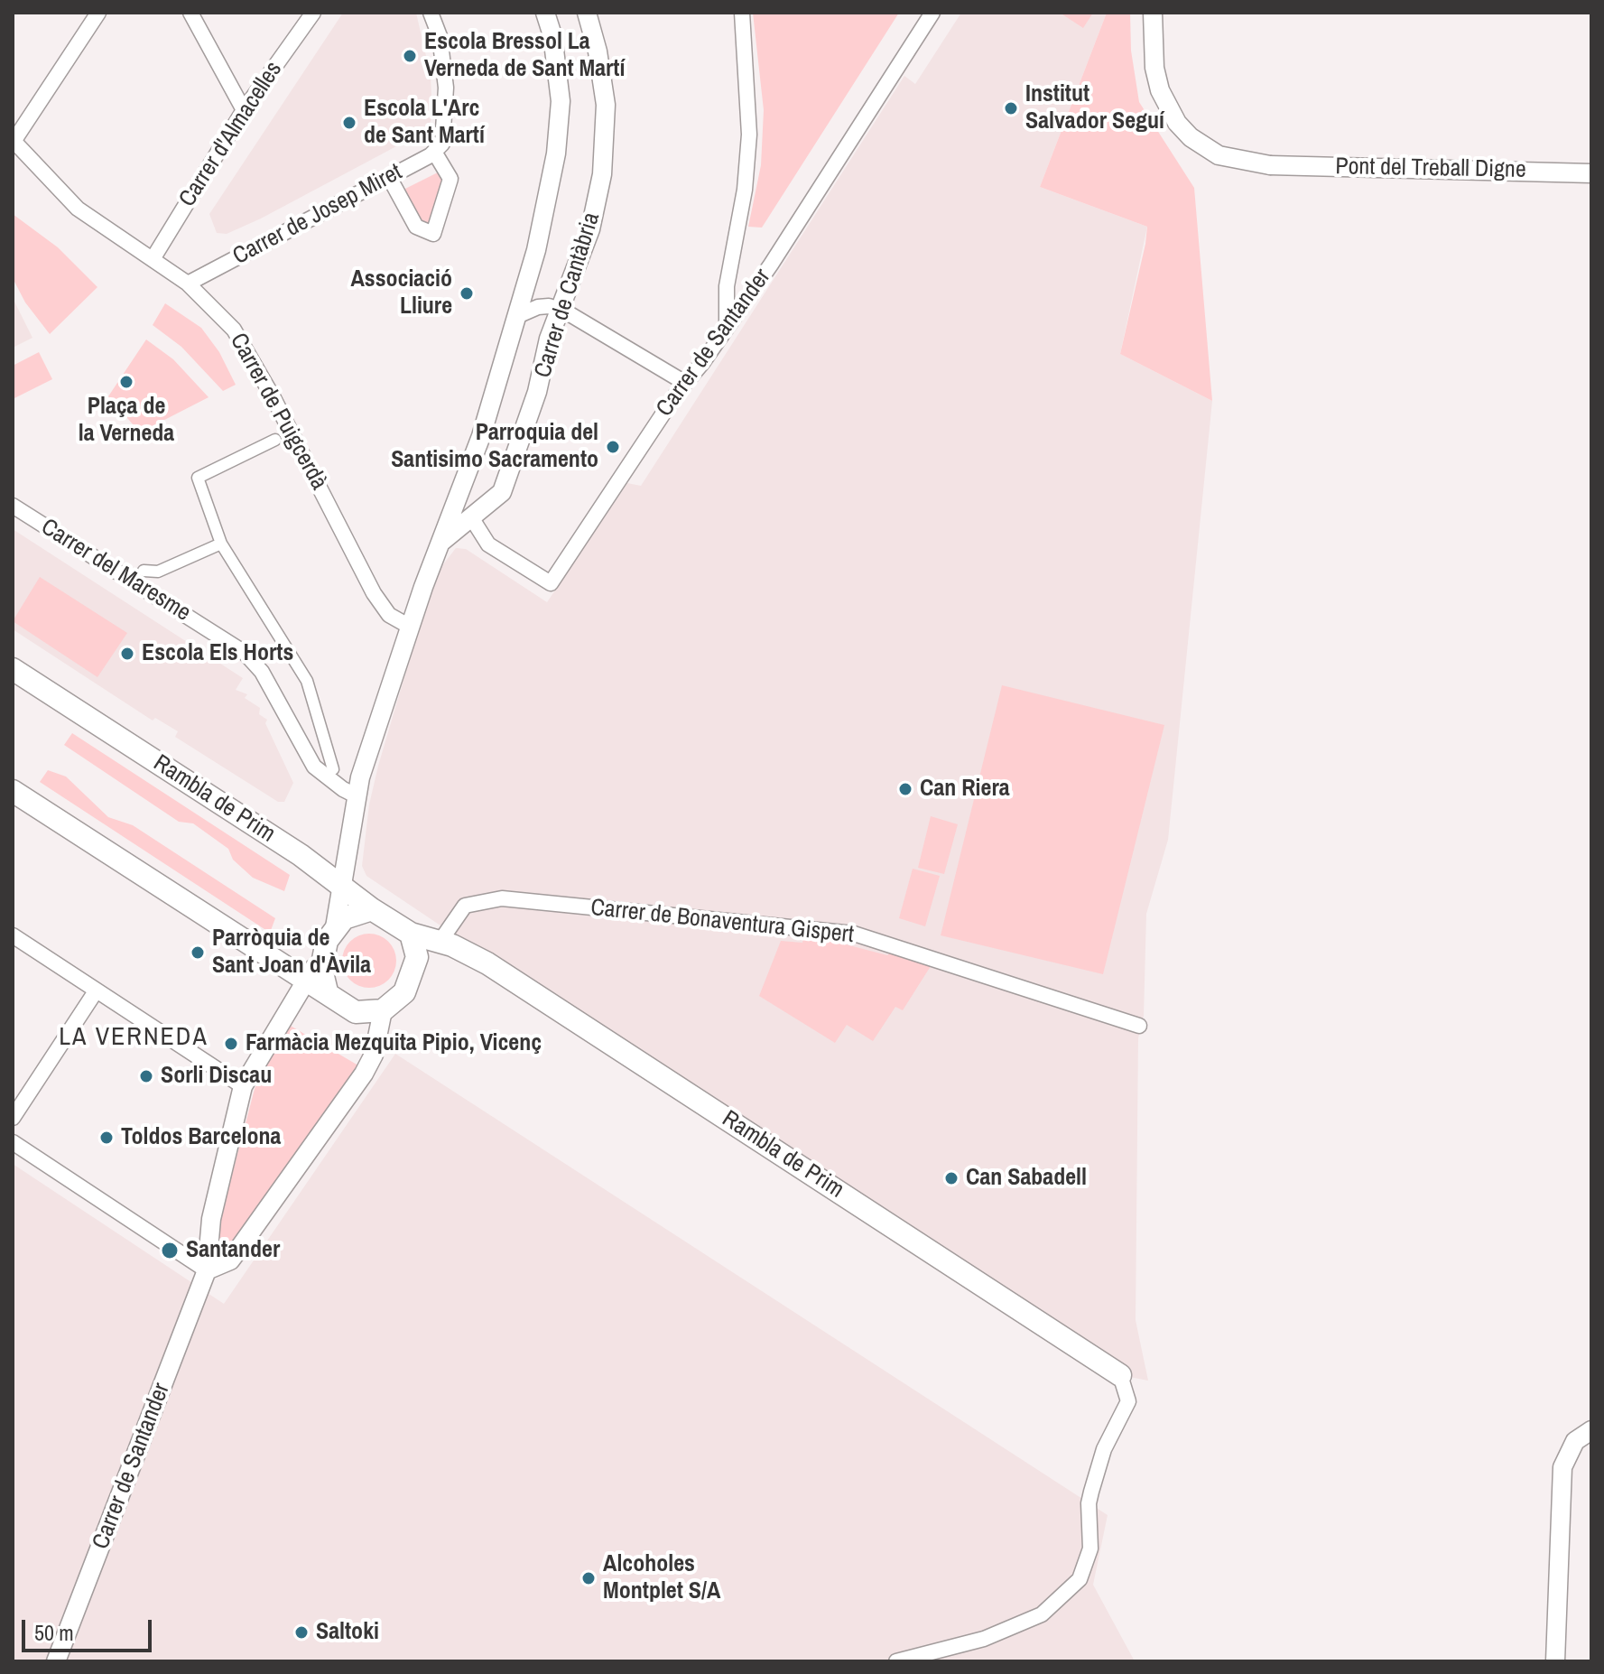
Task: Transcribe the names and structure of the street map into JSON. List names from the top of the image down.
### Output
{
  "streets": {
    "main road": ["Carrer de Santander", "Rambla de Prim"],
    "street": [
      "Carrer d'Almacelles",
      "Pont del Treball Digne",
      "Carrer de Josep Miret",
      "Carrer de Cantàbria",
      "Carrer de Puigcerdà",
      "Carrer del Maresme",
      "Carrer de Bonaventura Gispert"
    ]
  },
  "crossings": [
    ["Carrer d'Almacelles", "Carrer de Puigcerdà"],
    ["Carrer de Josep Miret", "Carrer de Puigcerdà"],
    ["Carrer de Cantàbria", "Carrer de Santander"],
    ["Carrer de Cantàbria", "Carrer de Puigcerdà"],
    ["Carrer de Cantàbria", "Carrer del Maresme"],
    ["Carrer de Cantàbria", "Rambla de Prim"],
    ["Carrer de Santander", "Rambla de Prim"],
    ["Rambla de Prim", "Carrer de Bonaventura Gispert"]
  ],
  "districts": ["LA VERNEDA"],
  "places": [
    "Escola Bressol La Verneda de Sant Martí",
    "Institut Salvador Seguí",
    "Escola L'Arc de Sant Martí",
    "Associació Lliure",
    "Plaça de la Verneda",
    "Parroquia del Santisimo Sacramento",
    "Escola Els Horts",
    "Can Riera",
    "Parròquia de Sant Joan d'Àvila",
    "Farmàcia Mezquita Pipio, Vicenç",
    "Sorli Discau",
    "Toldos Barcelona",
    "Can Sabadell",
    "Santander",
    "Alcoholes Montplet S/A",
    "Saltoki"
  ],
  "scale_bar": "50 m"
}
